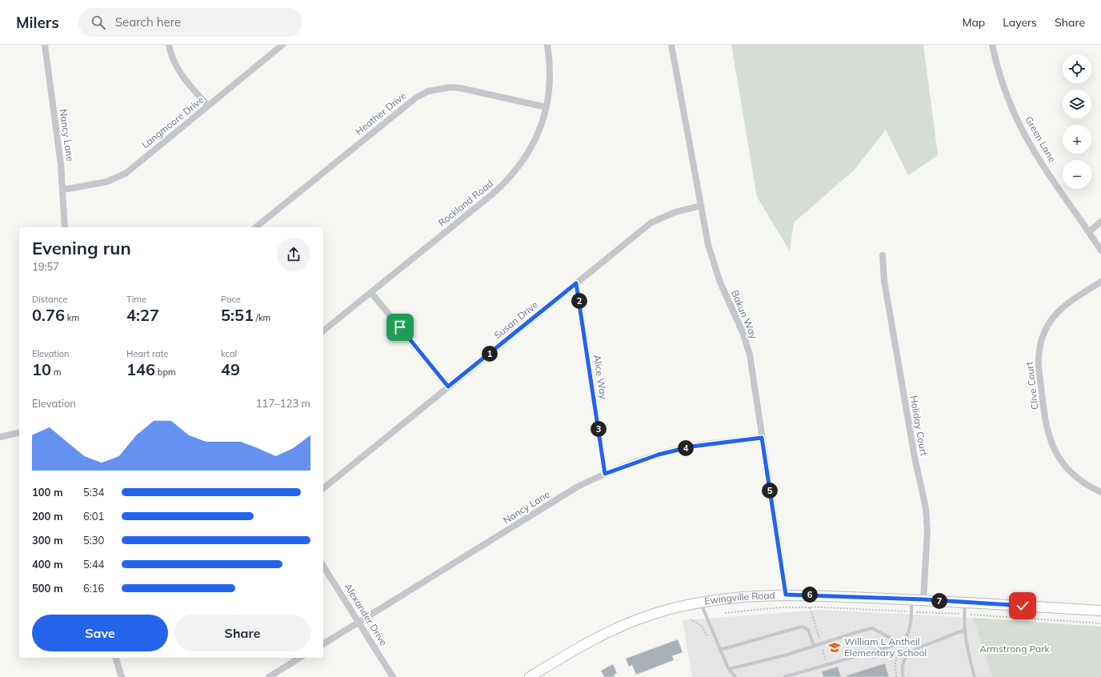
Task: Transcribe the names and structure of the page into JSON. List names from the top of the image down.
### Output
{
  "streets": {
    "main road": ["Ewingville Road"],
    "street": [
      "Heather Drive",
      "Langmoore Drive",
      "Nancy Lane",
      "Green Lane",
      "Rockland Road",
      "Bakun Way",
      "Susan Drive",
      "Alice Way",
      "Clive Court",
      "Holiday Court",
      "Alexander Drive"
    ]
  },
  "crossings": [
    ["Heather Drive", "Rockland Road"],
    ["Langmoore Drive", "Nancy Lane"],
    ["Nancy Lane", "Bakun Way"],
    ["Nancy Lane", "Alice Way"],
    ["Nancy Lane", "Alexander Drive"],
    ["Bakun Way", "Susan Drive"],
    ["Bakun Way", "Ewingville Road"],
    ["Susan Drive", "Alice Way"],
    ["Holiday Court", "Ewingville Road"]
  ],
  "parks": ["Armstrong Park"],
  "places": {
    "school or university": ["William L Antheil Elementary School"]
  },
  "page": {
    "header": "Milers",
    "search": "Search here",
    "nav": ["Map", "Layers", "Share"],
    "map_buttons": ["+", "−"],
    "heading": ["Evening run", "19:57"],
    "stats": [
      ["Distance", "0.76 km"],
      ["Time", "4:27"],
      ["Pace", "5:51 /km"],
      ["Elevation", "10 m"],
      ["Heart rate", "146 bpm"],
      ["kcal", "49"]
    ],
    "pins": [
      "2",
      "1",
      "3",
      "4",
      "5",
      "6",
      "7"
    ],
    "chart": ["Elevation", "117–123 m"],
    "list": [
      {
        "name": "100 m",
        "note": "5:34"
      },
      {
        "name": "200 m",
        "note": "6:01"
      },
      {
        "name": "300 m",
        "note": "5:30"
      },
      {
        "name": "400 m",
        "note": "5:44"
      },
      {
        "name": "500 m",
        "note": "6:16"
      }
    ],
    "buttons": ["Save", "Share"]
  }
}
